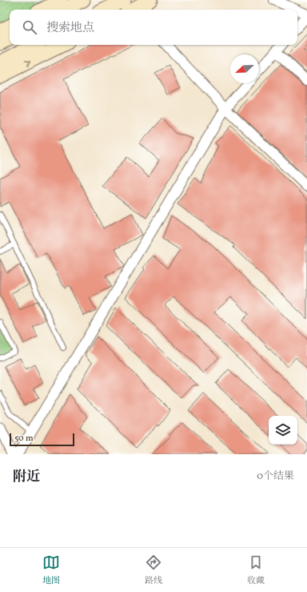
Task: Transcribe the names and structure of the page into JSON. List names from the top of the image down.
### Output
{
  "scale_bar": "50 m",
  "north": "bottom left",
  "page": {
    "search": "搜索地点",
    "scale": "50 m",
    "heading": ["附近", "0个结果"],
    "nav": ["地图", "路线", "收藏"]
  }
}
